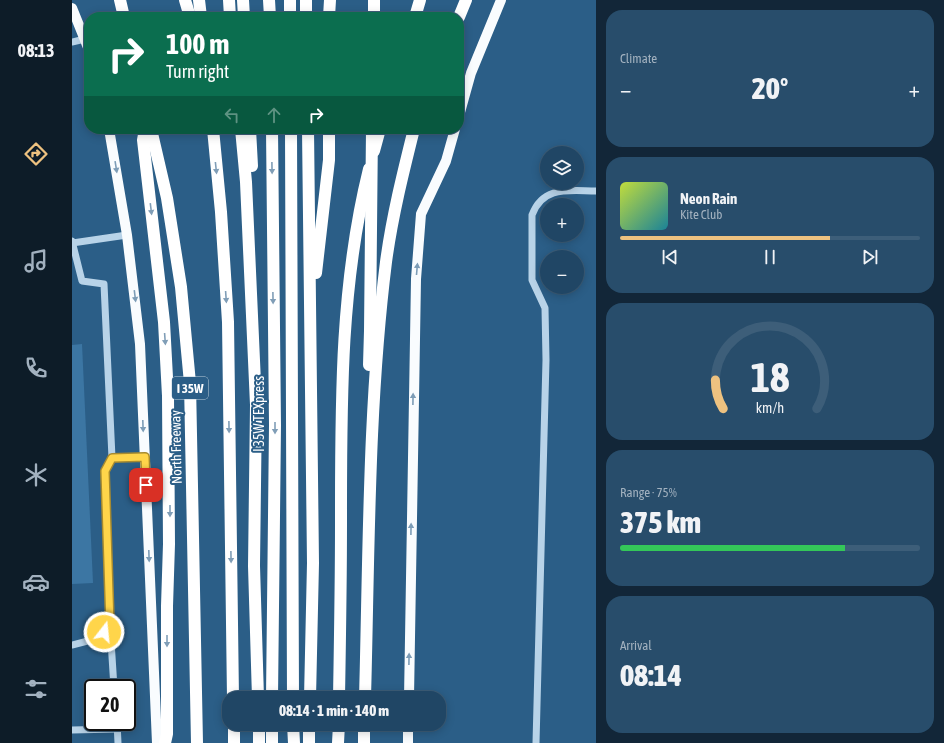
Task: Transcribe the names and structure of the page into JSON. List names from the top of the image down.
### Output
{
  "streets": {
    "highway": ["I 35W", "I 35W TEXpress", "North Freeway"]
  },
  "page": {
    "tabs": "08:13",
    "tile": [
      "Climate",
      ["Range · 75%", "375 km"],
      ["Arrival", "08:14"]
    ],
    "turn": ["100 m", "Turn right"],
    "heat": ["−", "20°", "+"],
    "map_buttons": ["+", "−"],
    "song": ["Neon Rain", "Kite Club"],
    "limit": "20",
    "trip": "08:14 · 1 min · 140 m",
    "gauge": ["18", "km/h"]
  }
}
